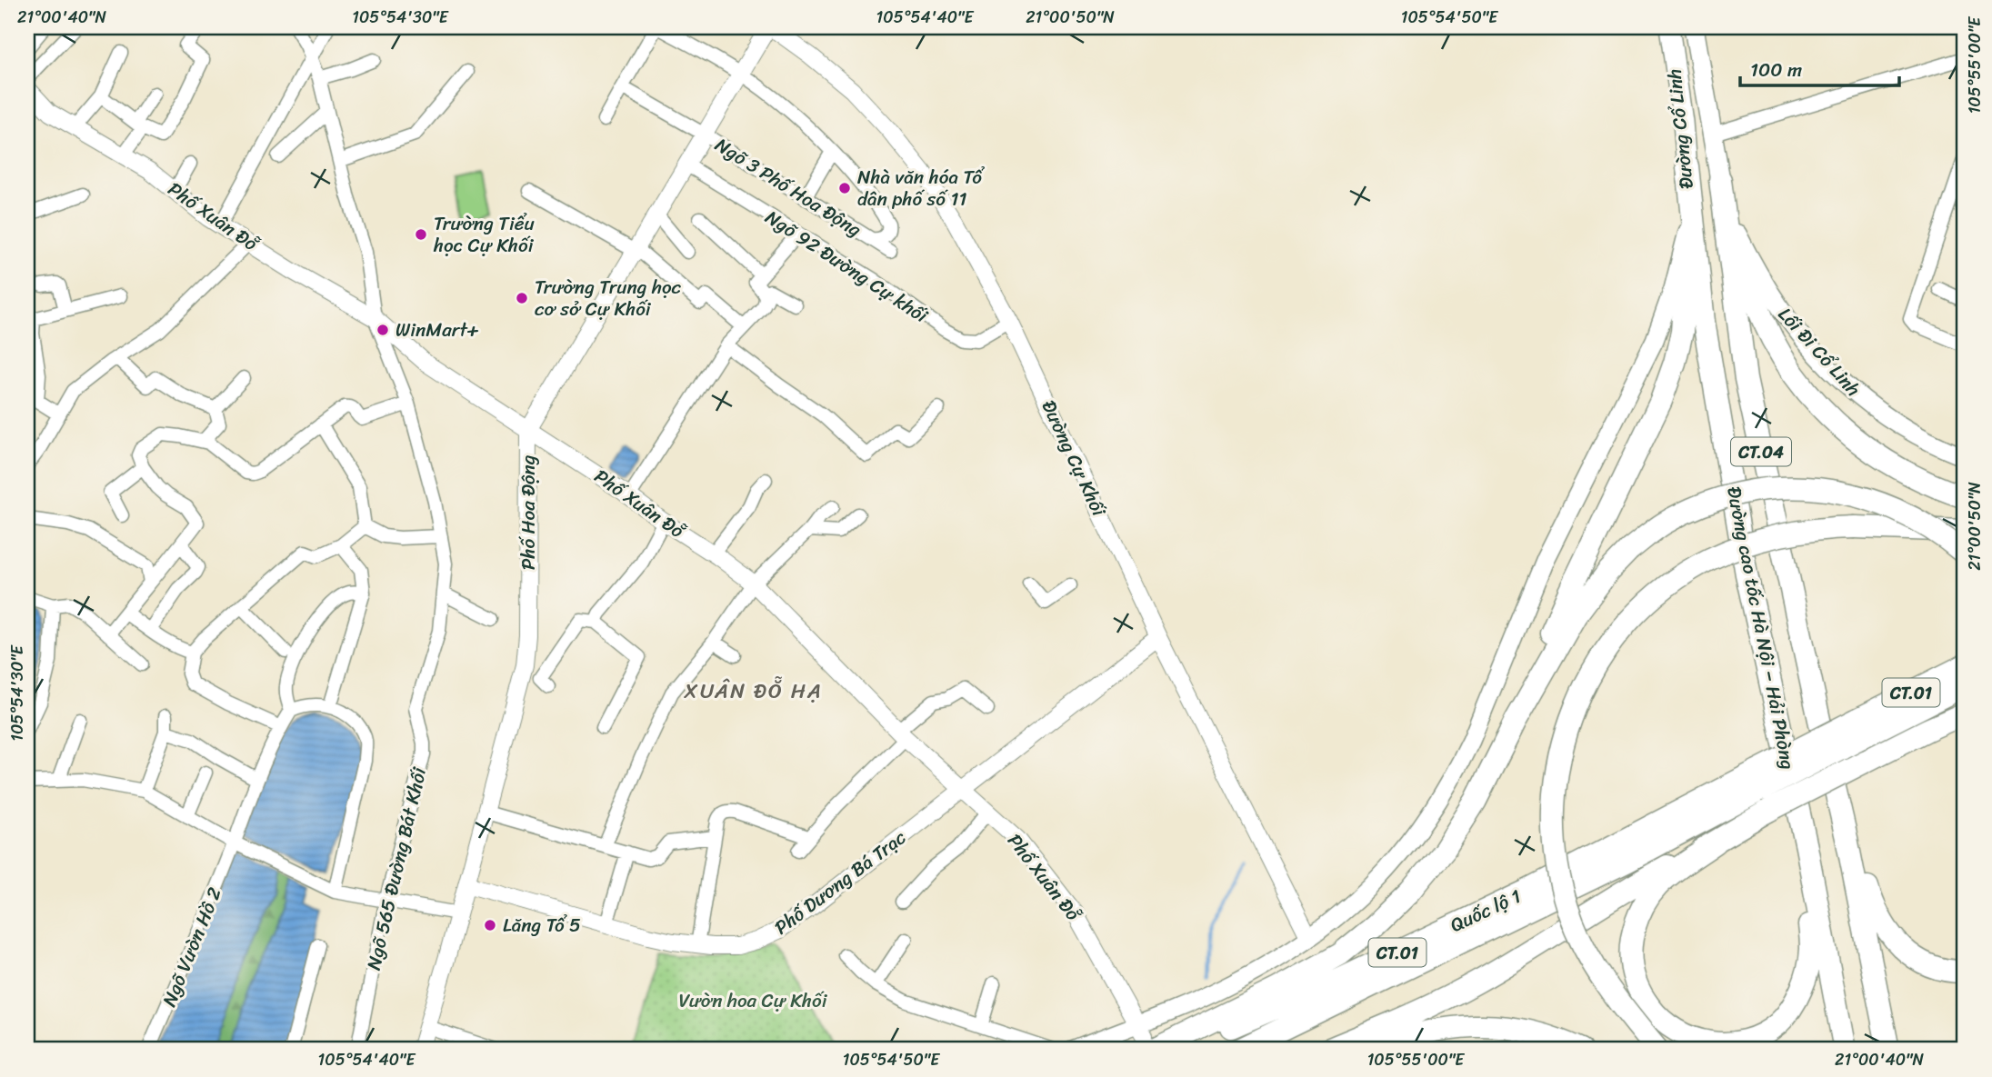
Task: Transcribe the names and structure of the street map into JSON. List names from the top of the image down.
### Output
{
  "streets": {
    "highway": [
      "CT.04",
      "Đường cao tốc Hà Nội – Hải Phòng",
      "CT.01",
      "Quốc lộ 1"
    ],
    "main road": ["Đường Cổ Linh", "Lối Đi Cổ Linh"],
    "street": [
      "Ngõ 3 Phố Hoa Động",
      "Phố Xuân Đỗ",
      "Ngõ 92 Đường Cự khối",
      "Đường Cự Khối",
      "Phố Hoa Động",
      "Ngõ 565 Đường Bát Khối",
      "Phố Dương Bá Trạc",
      "Ngõ Vườn Hồ 2"
    ]
  },
  "crossings": [
    ["Đường Cổ Linh", "Đường cao tốc Hà Nội – Hải Phòng"],
    ["Ngõ 3 Phố Hoa Động", "Phố Hoa Động"],
    ["Phố Xuân Đỗ", "Phố Hoa Động"],
    ["Phố Xuân Đỗ", "Ngõ 565 Đường Bát Khối"],
    ["Phố Xuân Đỗ", "Phố Dương Bá Trạc"],
    ["Ngõ 92 Đường Cự khối", "Đường Cự Khối"],
    ["Ngõ 92 Đường Cự khối", "Phố Hoa Động"],
    ["Đường Cự Khối", "Phố Hoa Động"],
    ["Đường Cự Khối", "Phố Dương Bá Trạc"],
    ["Phố Hoa Động", "Phố Dương Bá Trạc"],
    ["Đường cao tốc Hà Nội – Hải Phòng", "CT.01"],
    ["CT.01", "Quốc lộ 1"]
  ],
  "districts": ["XUÂN ĐỖ HẠ"],
  "parks": ["Vườn hoa Cự Khối"],
  "places": [
    "Nhà văn hóa Tổ dân phố số 11",
    "Trường Tiểu học Cự Khối",
    "Trường Trung học cơ sở Cự Khối",
    "WinMart+",
    "Lăng Tổ 5"
  ],
  "scale_bar": "100 m",
  "coordinates": [
    "21°00'40\"N",
    "105°54'30\"E",
    "105°54'40\"E",
    "21°00'50\"N",
    "105°54'50\"E",
    "105°55'00\"E"
  ]
}
